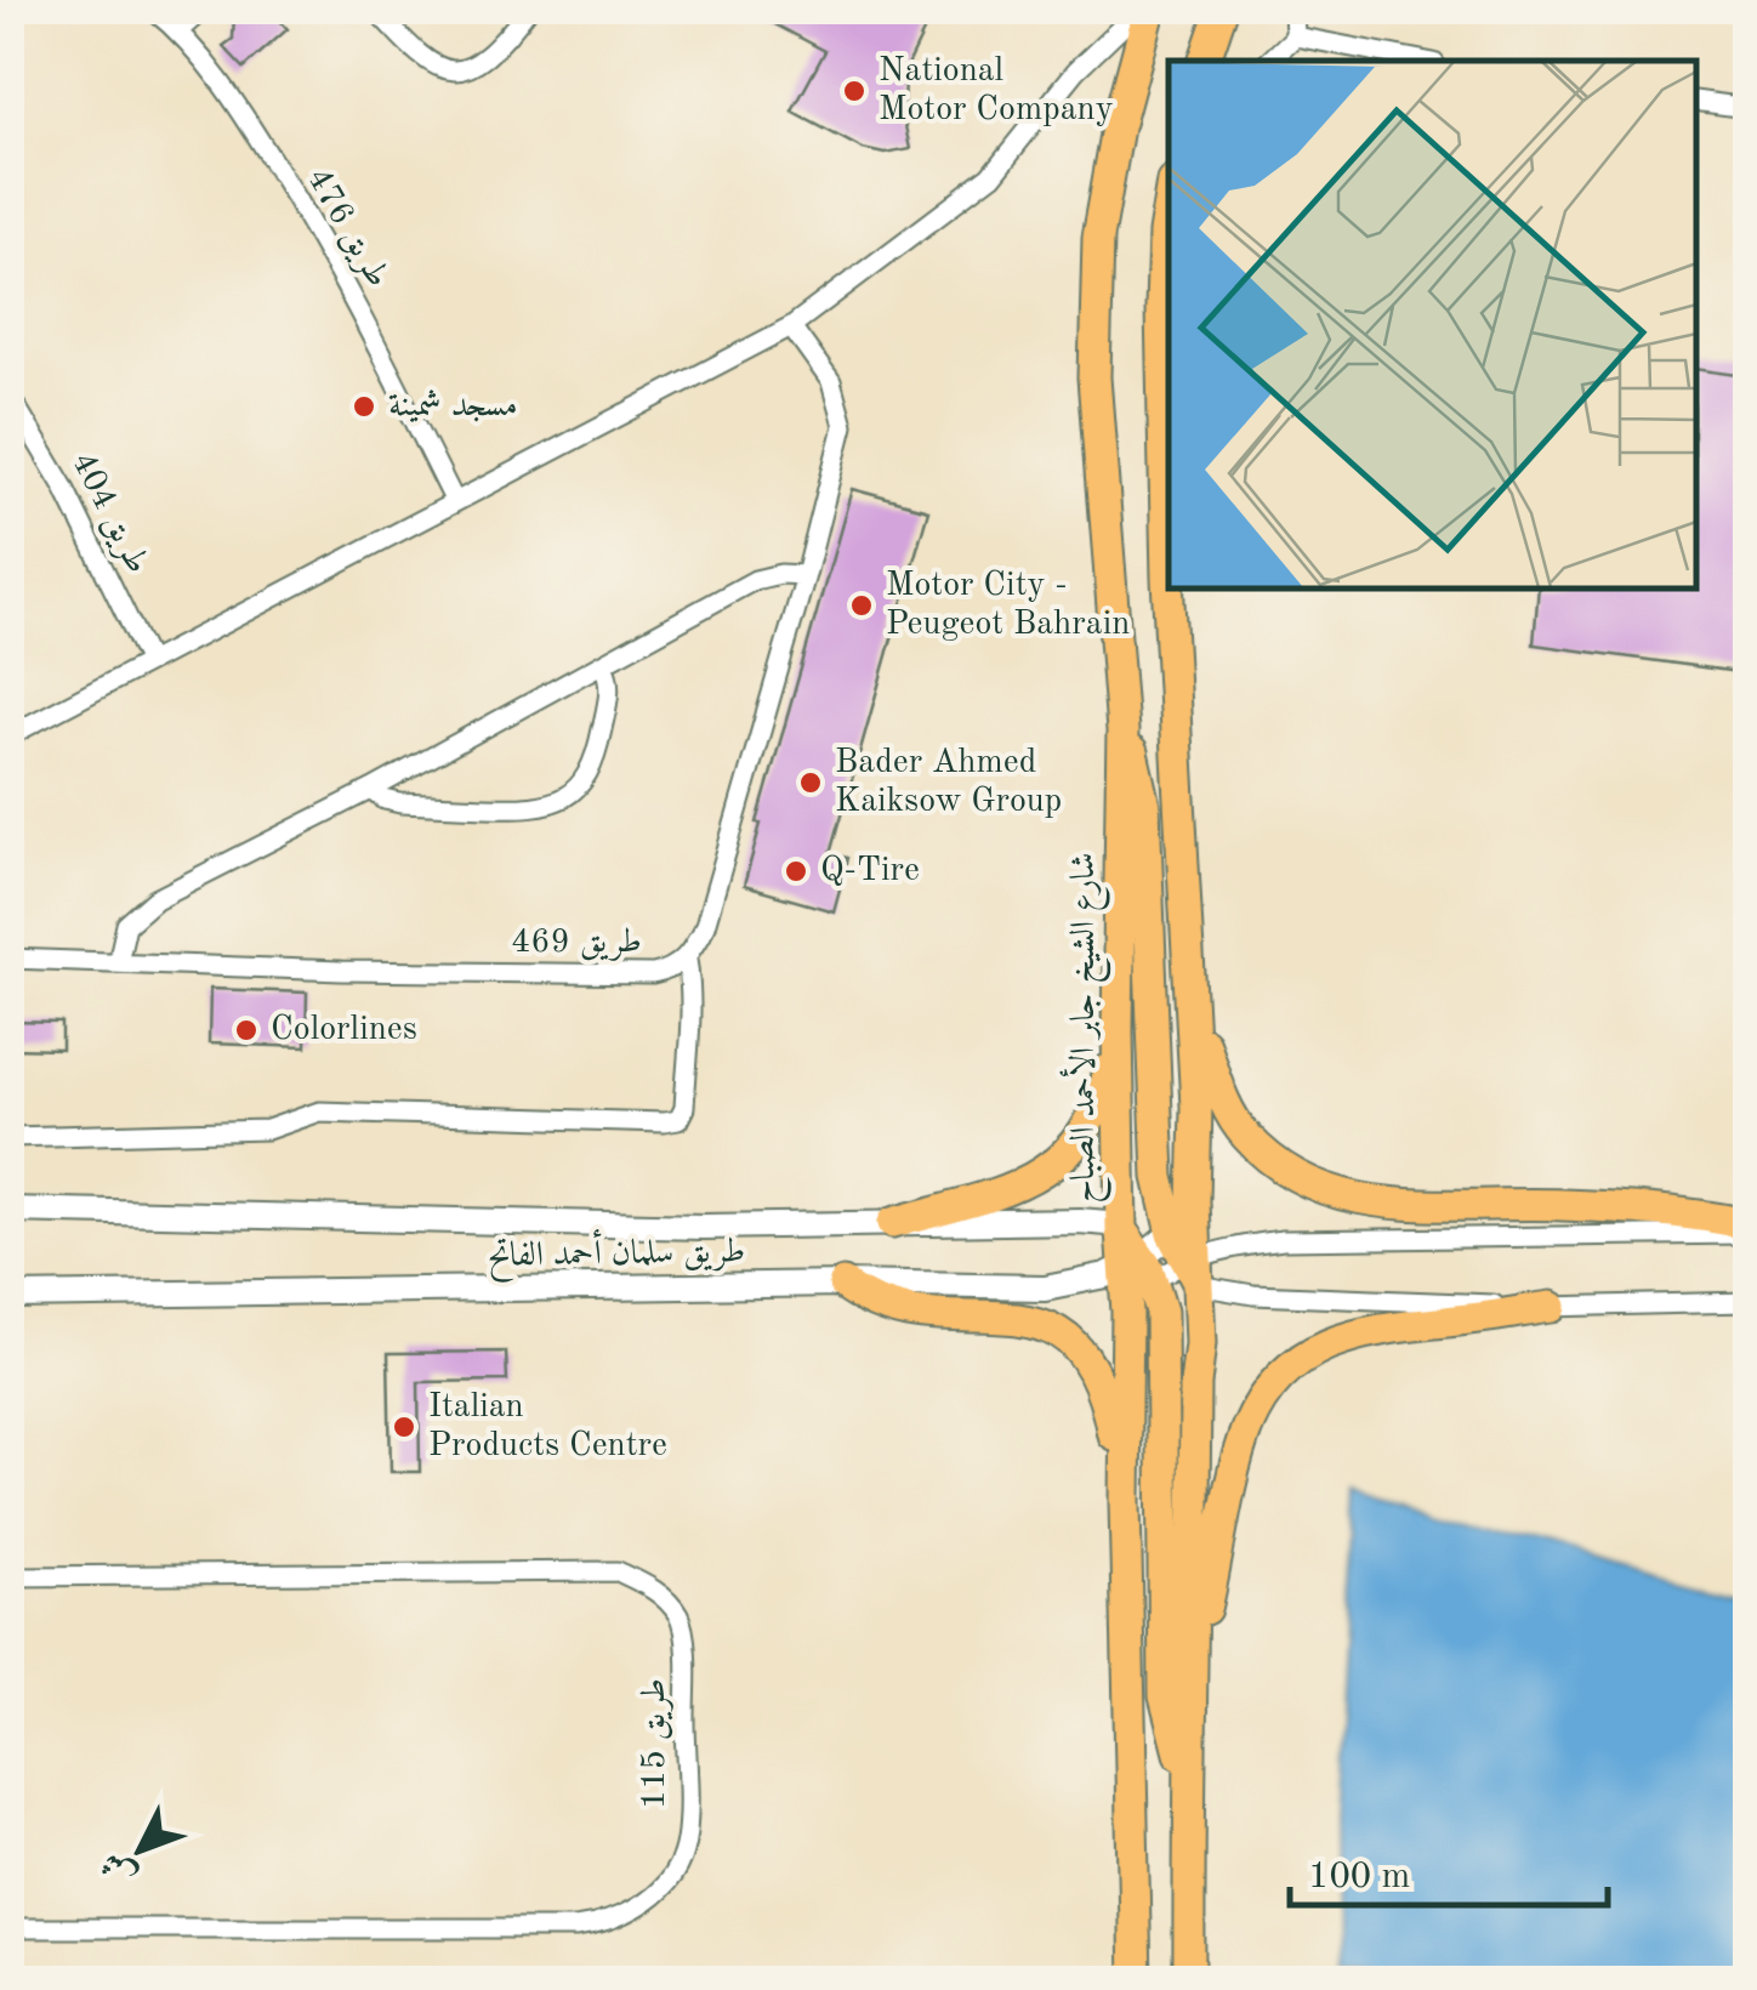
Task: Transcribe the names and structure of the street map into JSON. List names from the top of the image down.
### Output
{
  "streets": {
    "main road": ["شارع الشيخ جابر الأحمد الصباح"],
    "street": [
      "طريق 476",
      "طريق 404",
      "طريق 469",
      "طريق سلمان أحمد الفاتح",
      "طريق 115"
    ]
  },
  "crossings": [
    ["شارع الشيخ جابر الأحمد الصباح", "طريق سلمان أحمد الفاتح"]
  ],
  "places": [
    "National Motor Company",
    "مسجد شمينة",
    "Motor City - Peugeot Bahrain",
    "Bader Ahmed Kaiksow Group",
    "Q-Tire",
    "Colorlines",
    "Italian Products Centre"
  ],
  "scale_bar": "100 m",
  "north": "bottom left"
}
